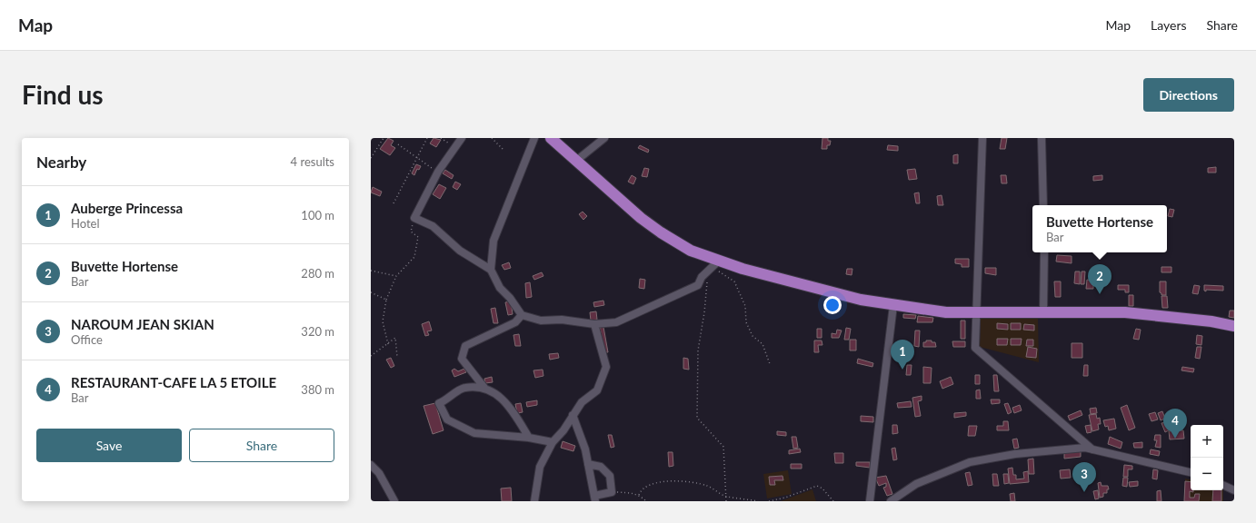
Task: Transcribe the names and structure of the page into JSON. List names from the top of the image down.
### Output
{
  "page": {
    "header": "Map",
    "nav": ["Map", "Layers", "Share"],
    "buttons": [
      "Directions",
      ["Save", "Share"]
    ],
    "title": "Find us",
    "heading": ["Nearby", "4 results"],
    "list": [
      {
        "mark": "1",
        "name": "Auberge Princessa",
        "note": "Hotel",
        "value": "100 m"
      },
      {
        "mark": "2",
        "name": "Buvette Hortense",
        "note": "Bar",
        "value": "280 m"
      },
      {
        "mark": "3",
        "name": "NAROUM JEAN SKIAN",
        "note": "Office",
        "value": "320 m"
      },
      {
        "mark": "4",
        "name": "RESTAURANT-CAFE LA 5 ETOILE",
        "note": "Bar",
        "value": "380 m"
      }
    ],
    "popup": ["Buvette Hortense", "Bar"],
    "pins": [
      "2",
      "1",
      "4",
      "3"
    ],
    "map_buttons": ["+", "−"]
  }
}
